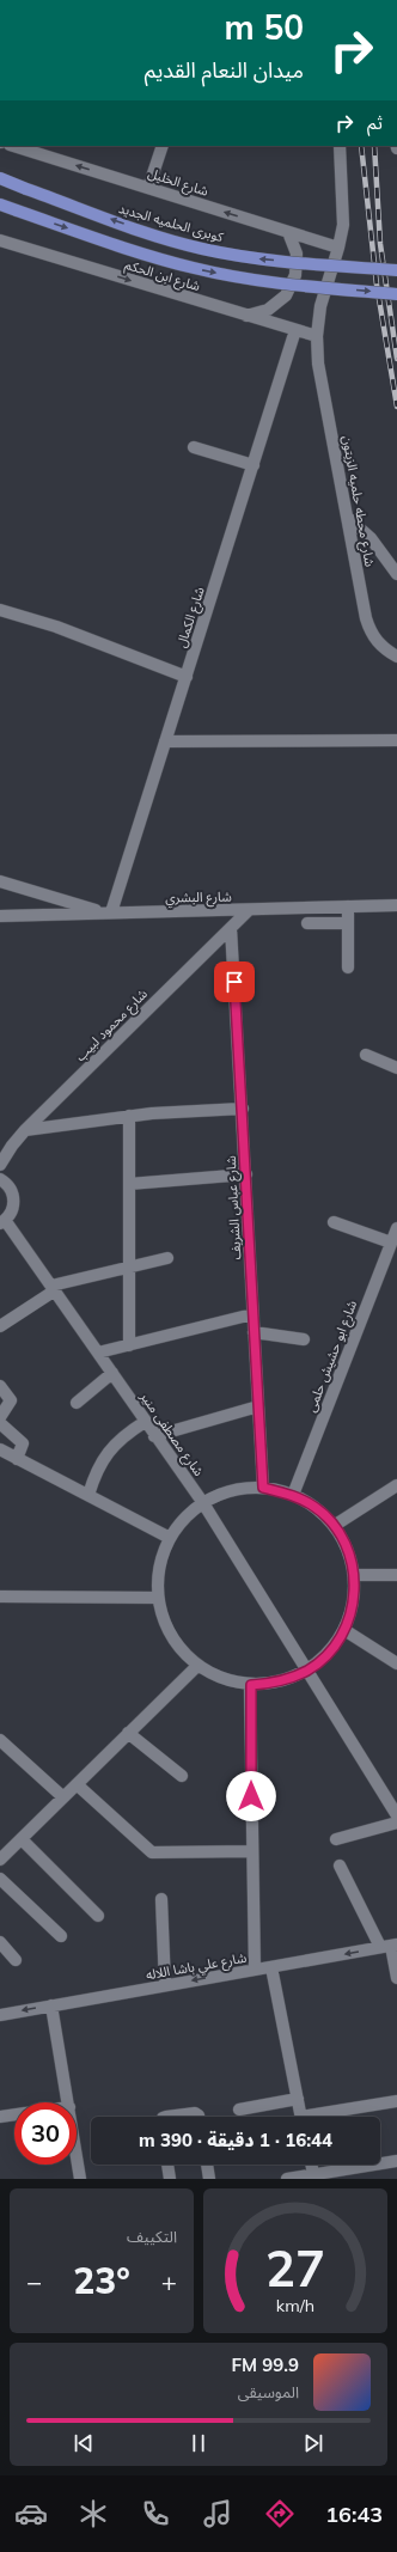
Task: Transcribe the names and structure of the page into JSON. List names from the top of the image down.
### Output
{
  "streets": {
    "main road": ["كوبرى الحلميه الجديد"],
    "street": [
      "شارع الخليل",
      "شارع ابن الحكم",
      "شارع محطه حلميه الزيتون",
      "شارع الكمال",
      "شارع البشري",
      "شارع محمود لبيب",
      "شارع عباس الشريف",
      "شارع ابو حشيش حلمى",
      "شارع مصطفى منير",
      "شارع علي باشا اللاله"
    ]
  },
  "crossings": [
    ["شارع الخليل", "شارع محطه حلميه الزيتون"],
    ["شارع ابن الحكم", "شارع محطه حلميه الزيتون"],
    ["شارع ابن الحكم", "شارع الكمال"],
    ["شارع الكمال", "شارع البشري"],
    ["شارع البشري", "شارع محمود لبيب"],
    ["شارع محمود لبيب", "شارع عباس الشريف"]
  ],
  "one_way": ["شارع الخليل", "شارع ابن الحكم", "شارع علي باشا اللاله"],
  "page": {
    "turn": ["50 m", "ميدان النعام القديم"],
    "then": "ثم",
    "limit": "30",
    "trip": "16:44 · 1 دقيقة · 390 m",
    "tile": "التكييف",
    "heat": ["−", "23°", "+"],
    "song": ["99.9 FM", "الموسيقى"],
    "tabs": "16:43",
    "gauge": ["27", "km/h"]
  }
}
